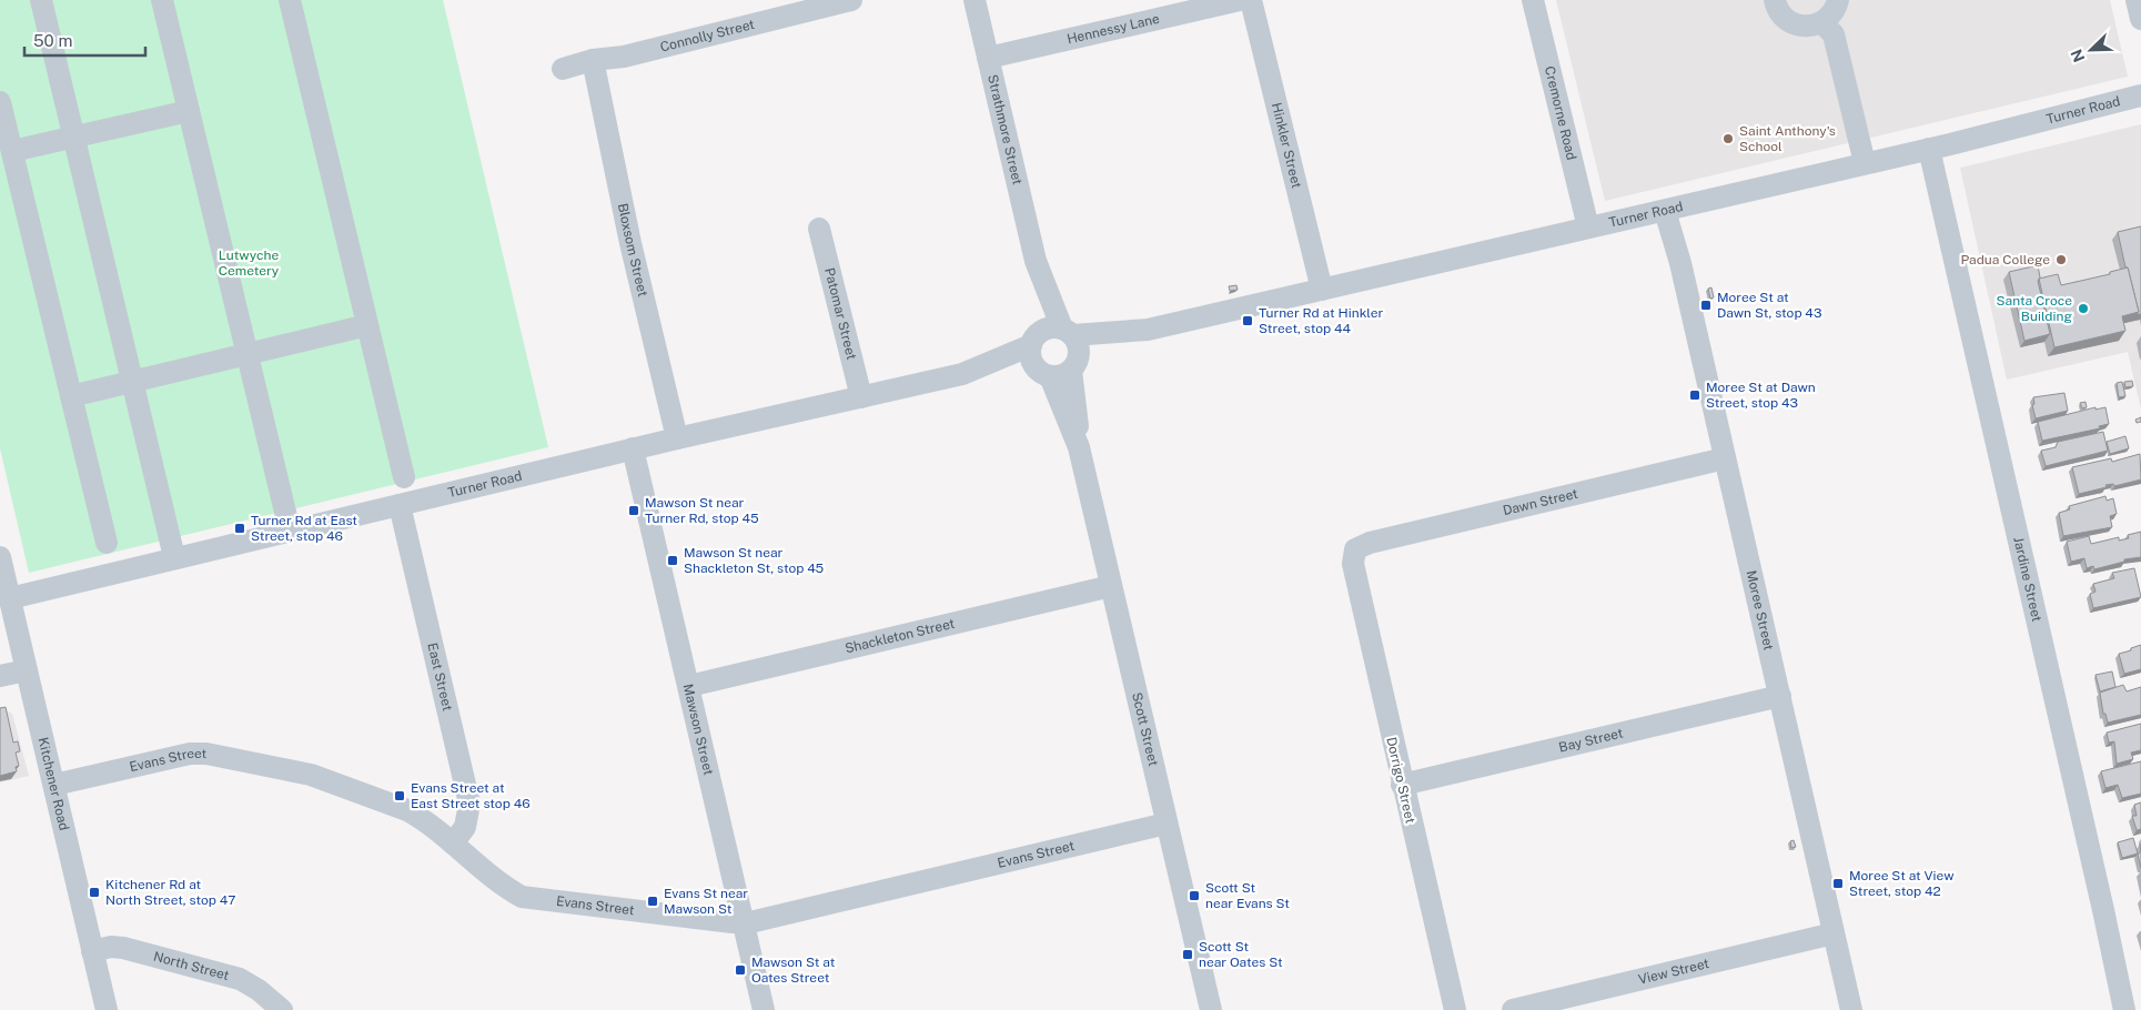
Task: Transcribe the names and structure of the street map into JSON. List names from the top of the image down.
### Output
{
  "streets": {
    "street": [
      "Hennessy Lane",
      "Connolly Street",
      "Turner Road",
      "Cremorne Road",
      "Strathmore Street",
      "Hinkler Street",
      "Bloxsom Street",
      "Patomar Street",
      "Dawn Street",
      "Jardine Street",
      "Moree Street",
      "Shackleton Street",
      "East Street",
      "Mawson Street",
      "Scott Street",
      "Bay Street",
      "Evans Street",
      "Dorrigo Street",
      "Kitchener Road",
      "North Street",
      "View Street"
    ]
  },
  "crossings": [
    ["Hennessy Lane", "Strathmore Street"],
    ["Connolly Street", "Bloxsom Street"],
    ["Turner Road", "Cremorne Road"],
    ["Turner Road", "Strathmore Street"],
    ["Turner Road", "Hinkler Street"],
    ["Turner Road", "Bloxsom Street"],
    ["Turner Road", "Patomar Street"],
    ["Turner Road", "Jardine Street"],
    ["Turner Road", "Moree Street"],
    ["Turner Road", "East Street"],
    ["Turner Road", "Mawson Street"],
    ["Turner Road", "Scott Street"],
    ["Turner Road", "Kitchener Road"],
    ["Strathmore Street", "Scott Street"],
    ["Dawn Street", "Moree Street"],
    ["Dawn Street", "Dorrigo Street"],
    ["Moree Street", "Bay Street"],
    ["Moree Street", "View Street"],
    ["Shackleton Street", "Mawson Street"],
    ["Shackleton Street", "Scott Street"],
    ["East Street", "Evans Street"],
    ["Mawson Street", "Evans Street"],
    ["Scott Street", "Evans Street"],
    ["Bay Street", "Dorrigo Street"],
    ["Evans Street", "Kitchener Road"],
    ["Kitchener Road", "North Street"]
  ],
  "parks": ["Lutwyche Cemetery"],
  "places": {
    "other": ["Saint Anthony's School", "Padua College", "Santa Croce Building"],
    "transit": [
      "Moree St at Dawn St, stop 43",
      "Turner Rd at Hinkler Street, stop 44",
      "Moree St at Dawn Street, stop 43",
      "Mawson St near Turner Rd, stop 45",
      "Turner Rd at East Street, stop 46",
      "Mawson St near Shackleton St, stop 45",
      "Evans Street at East Street stop 46",
      "Moree St at View Street, stop 42",
      "Kitchener Rd at North Street, stop 47",
      "Scott St near Evans St",
      "Evans St near Mawson St",
      "Scott St near Oates St",
      "Mawson St at Oates Street"
    ]
  },
  "scale_bar": "50 m",
  "north": "bottom left"
}
